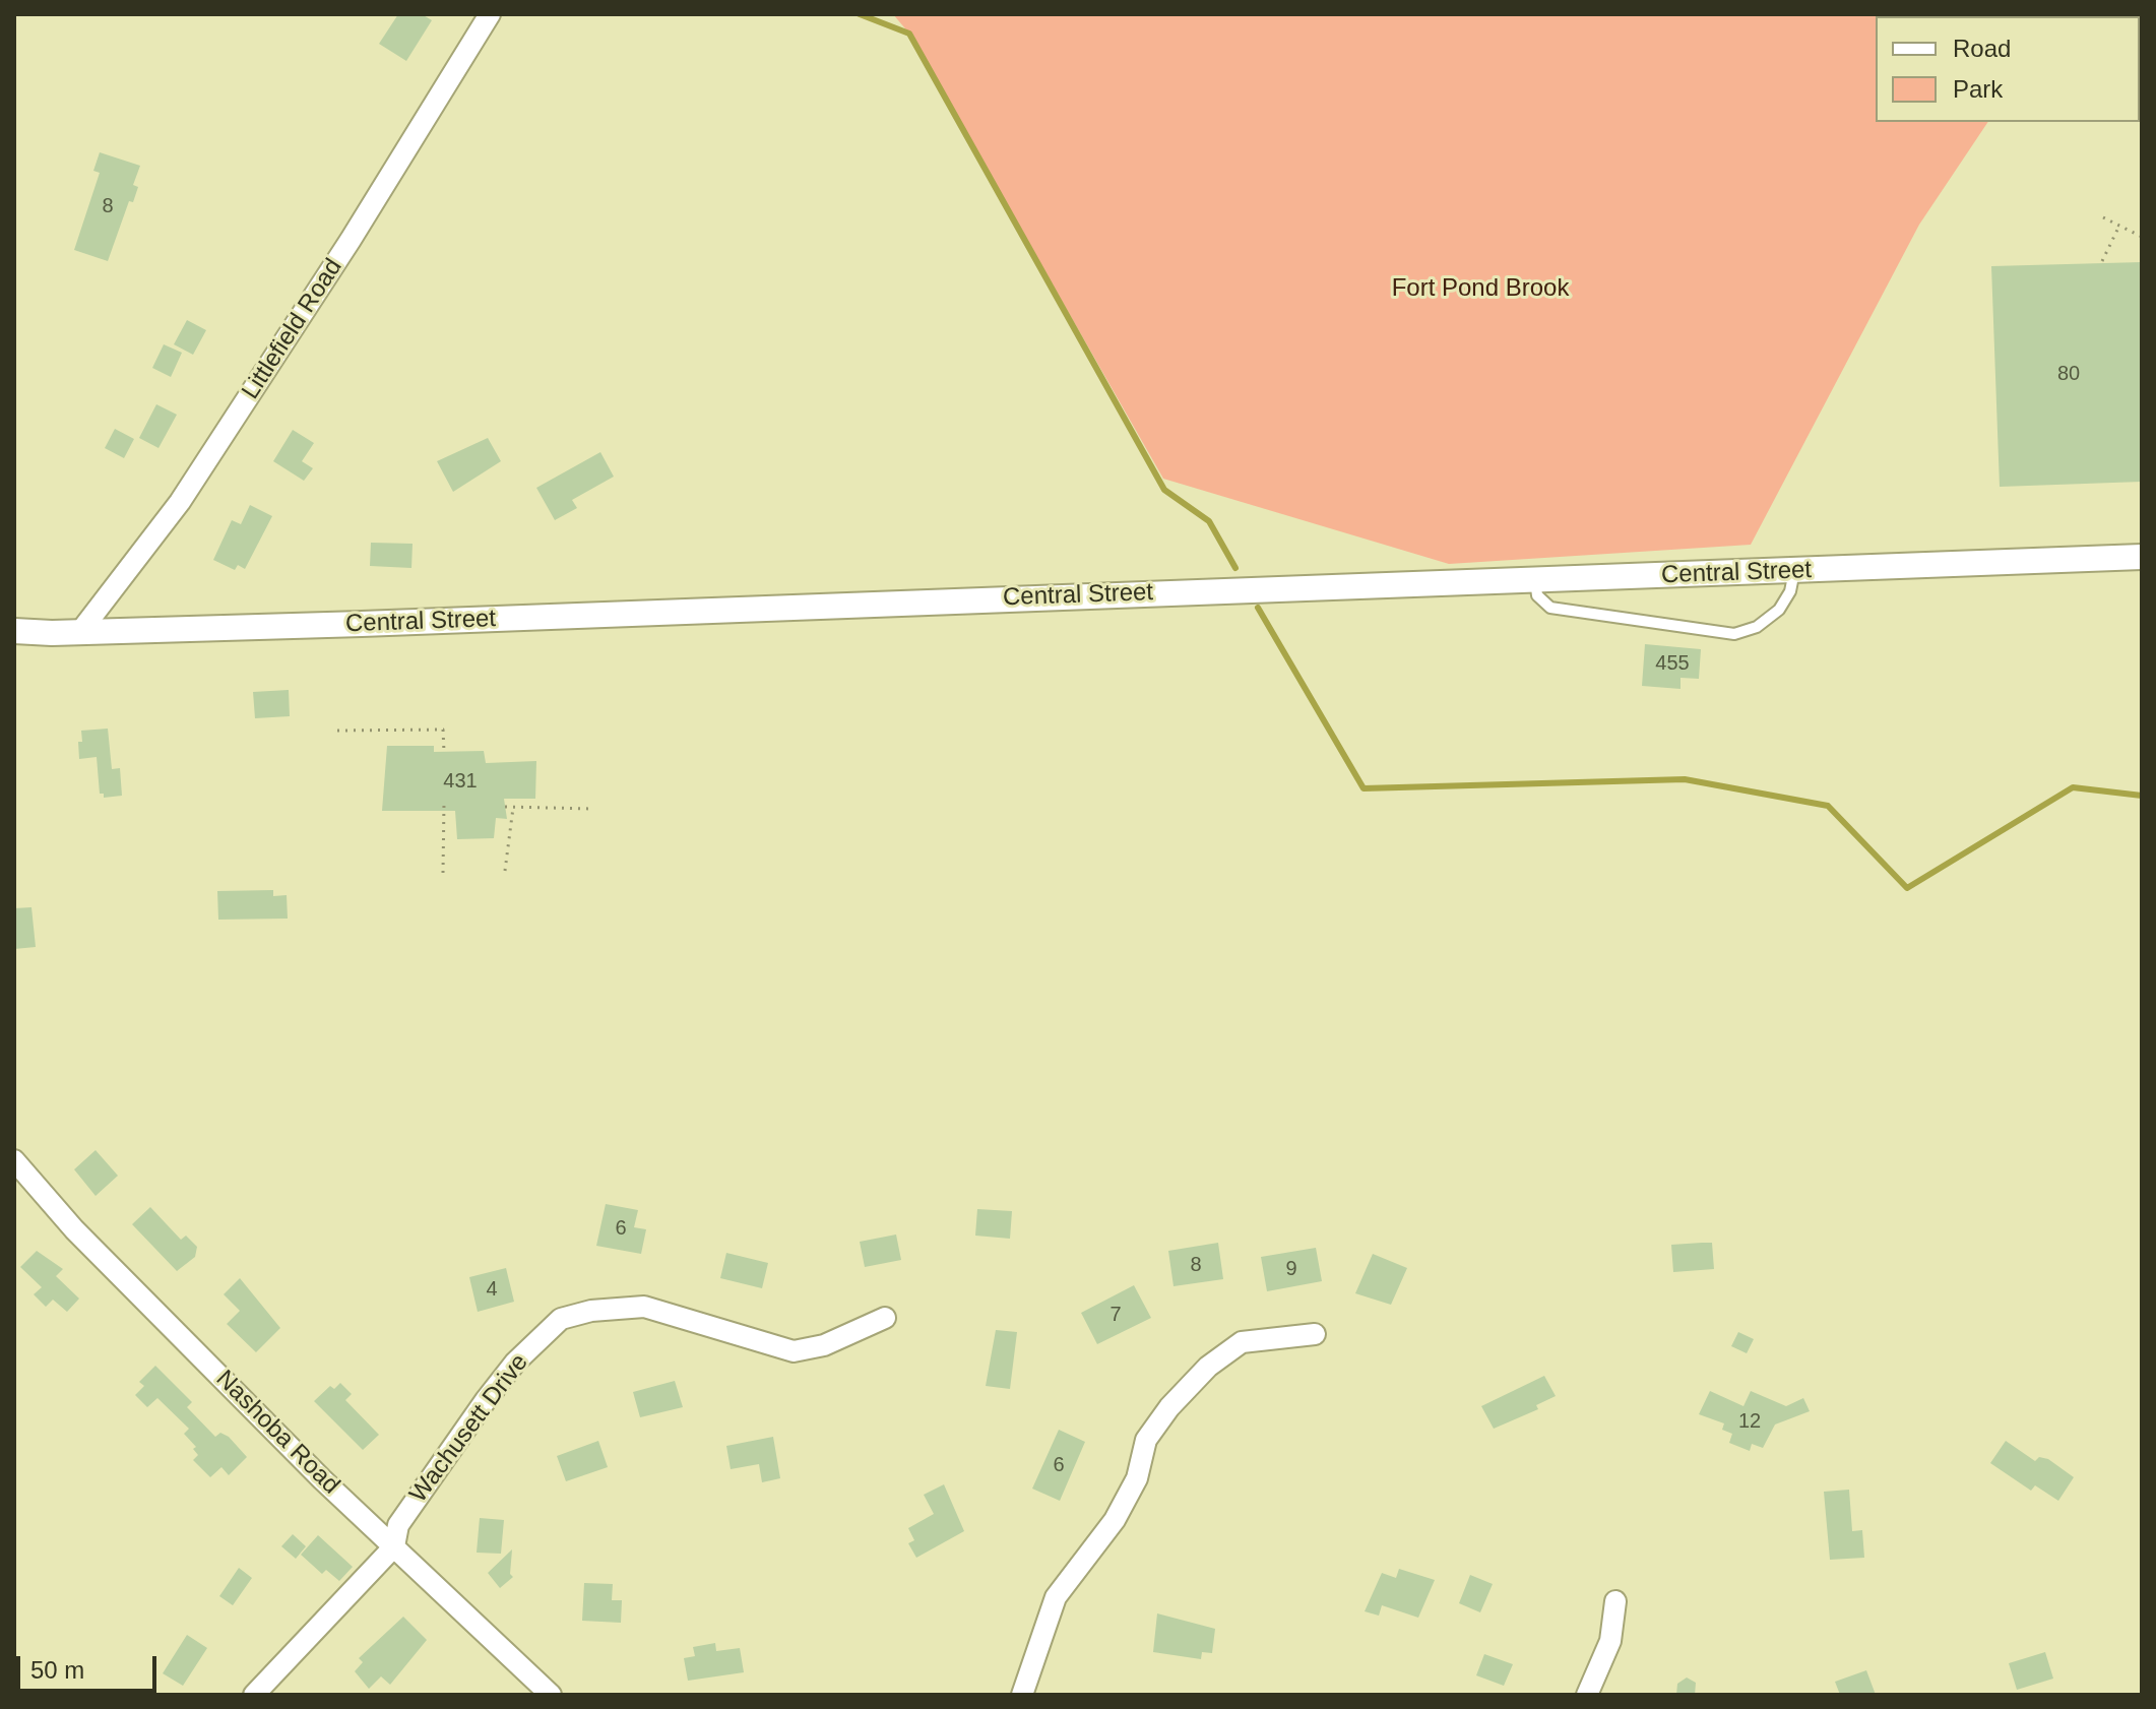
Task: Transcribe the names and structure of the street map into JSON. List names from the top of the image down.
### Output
{
  "streets": {
    "street": [
      "Littlefield Road",
      "Central Street",
      "Wachusett Drive",
      "Nashoba Road"
    ]
  },
  "crossings": [
    ["Littlefield Road", "Central Street"],
    ["Wachusett Drive", "Nashoba Road"]
  ],
  "parks": ["Fort Pond Brook"],
  "house_numbers": [
    "8",
    "80",
    "455",
    "431",
    "6",
    "8",
    "9",
    "4",
    "7",
    "12",
    "6"
  ],
  "legend": ["Road", "Park"],
  "scale_bar": "50 m"
}
